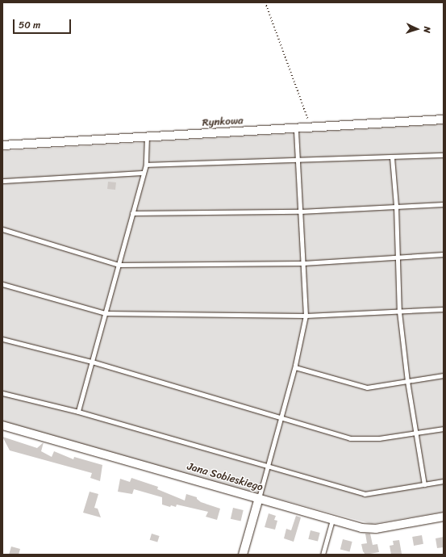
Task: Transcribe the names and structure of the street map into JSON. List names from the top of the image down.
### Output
{
  "streets": {
    "street": ["Rynkowa", "Jana Sobieskiego"]
  },
  "scale_bar": "50 m",
  "north": "right"
}
